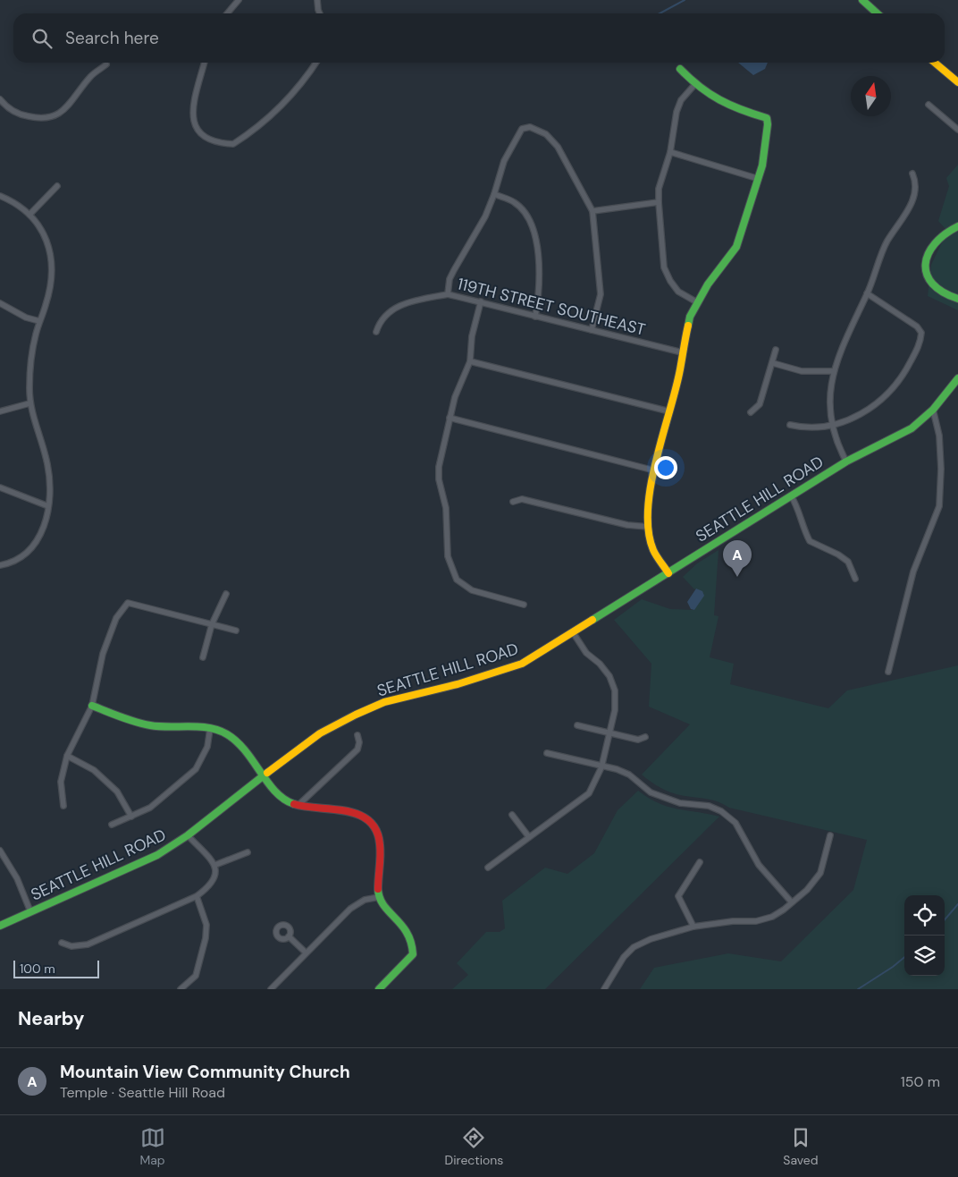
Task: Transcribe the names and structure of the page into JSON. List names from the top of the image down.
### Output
{
  "streets": {
    "main road": ["SEATTLE HILL ROAD"],
    "street": ["119TH STREET SOUTHEAST"]
  },
  "scale_bar": "100 m",
  "north": "top",
  "page": {
    "search": "Search here",
    "pins": "A",
    "scale": "100 m",
    "heading": "Nearby",
    "list": [
      {
        "mark": "A",
        "name": "Mountain View Community Church",
        "note": "Temple · Seattle Hill Road",
        "value": "150 m"
      }
    ],
    "nav": ["Map", "Directions", "Saved"]
  }
}
